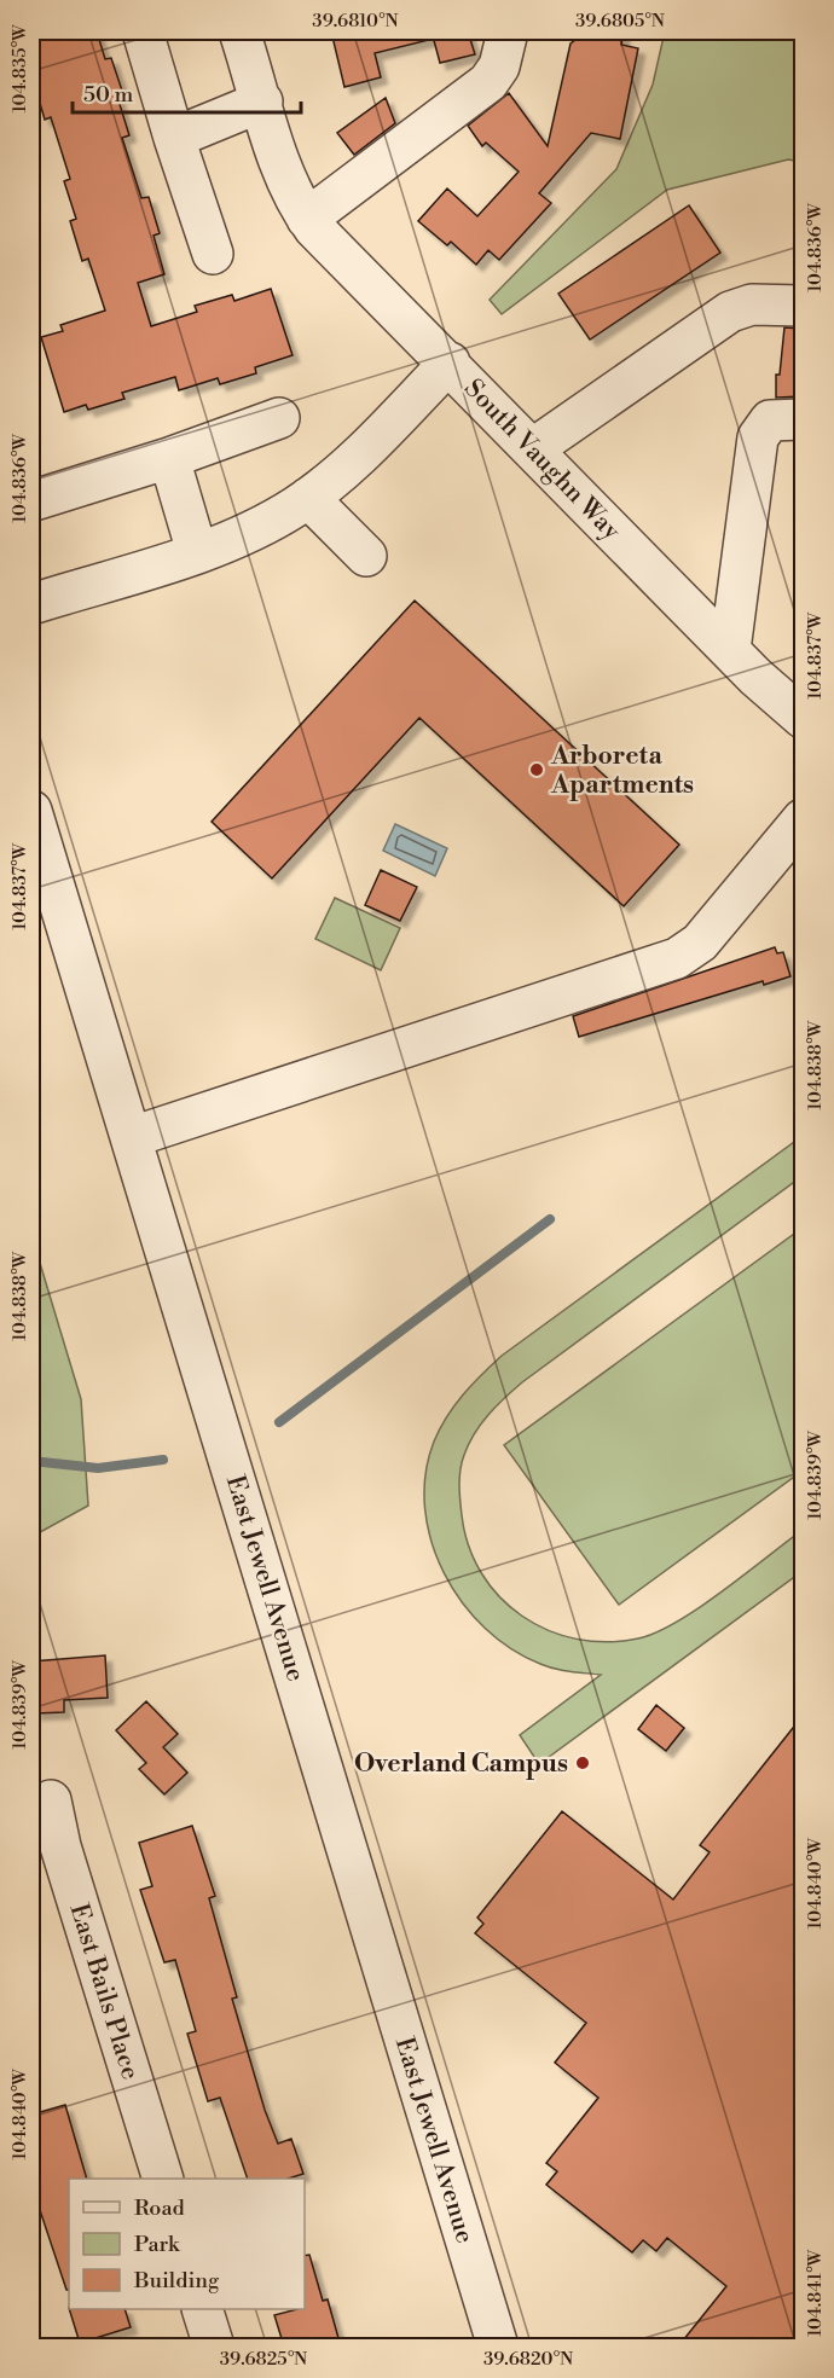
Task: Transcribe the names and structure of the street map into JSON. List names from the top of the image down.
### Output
{
  "streets": {
    "street": ["South Vaughn Way", "East Jewell Avenue", "East Bails Place"]
  },
  "places": ["Arboreta Apartments", "Overland Campus"],
  "legend": ["Road", "Park", "Building"],
  "scale_bar": "50 m",
  "coordinates": [
    "39.6810°N",
    "39.6805°N",
    "104.835°W",
    "104.836°W",
    "104.837°W",
    "104.838°W",
    "104.839°W",
    "104.840°W",
    "104.841°W",
    "39.6825°N",
    "39.6820°N"
  ]
}
